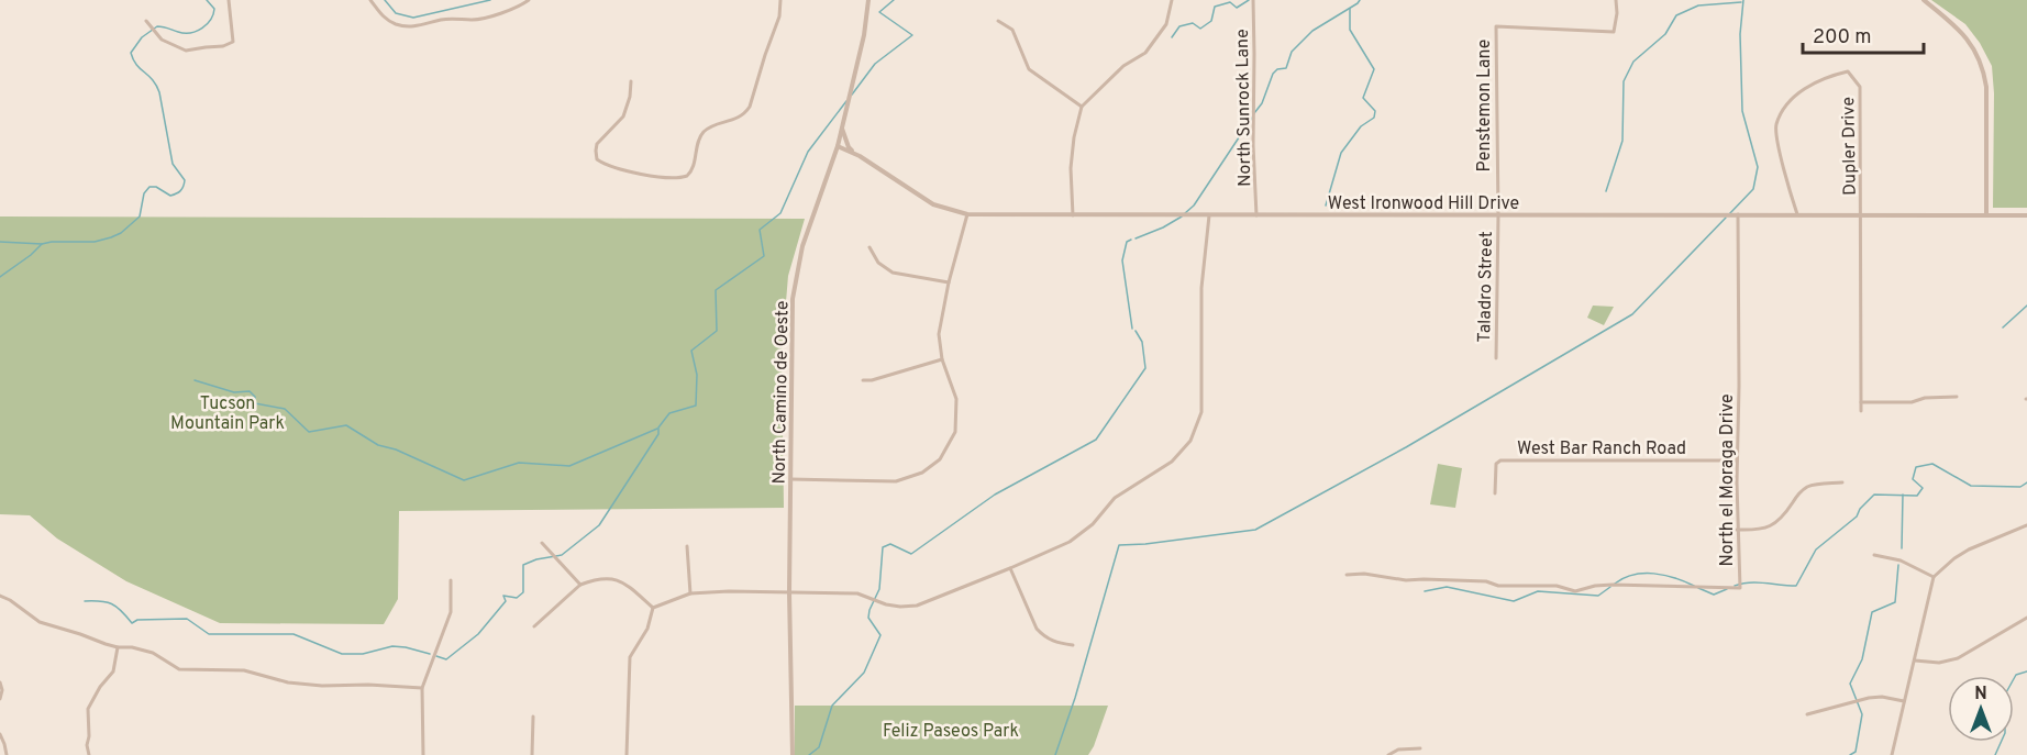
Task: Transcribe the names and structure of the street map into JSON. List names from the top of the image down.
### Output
{
  "streets": {
    "street": [
      "Penstemon Lane",
      "North Sunrock Lane",
      "Dupler Drive",
      "West Ironwood Hill Drive",
      "Taladro Street",
      "North Camino de Oeste",
      "West Bar Ranch Road",
      "North el Moraga Drive"
    ]
  },
  "crossings": [
    ["Penstemon Lane", "West Ironwood Hill Drive"],
    ["Penstemon Lane", "Taladro Street"],
    ["North Sunrock Lane", "West Ironwood Hill Drive"],
    ["Dupler Drive", "West Ironwood Hill Drive"],
    ["West Ironwood Hill Drive", "Taladro Street"],
    ["West Ironwood Hill Drive", "North Camino de Oeste"],
    ["West Ironwood Hill Drive", "North el Moraga Drive"],
    ["West Bar Ranch Road", "North el Moraga Drive"]
  ],
  "parks": ["Tucson Mountain Park", "Feliz Paseos Park"],
  "scale_bar": "200 m",
  "north": "top"
}
